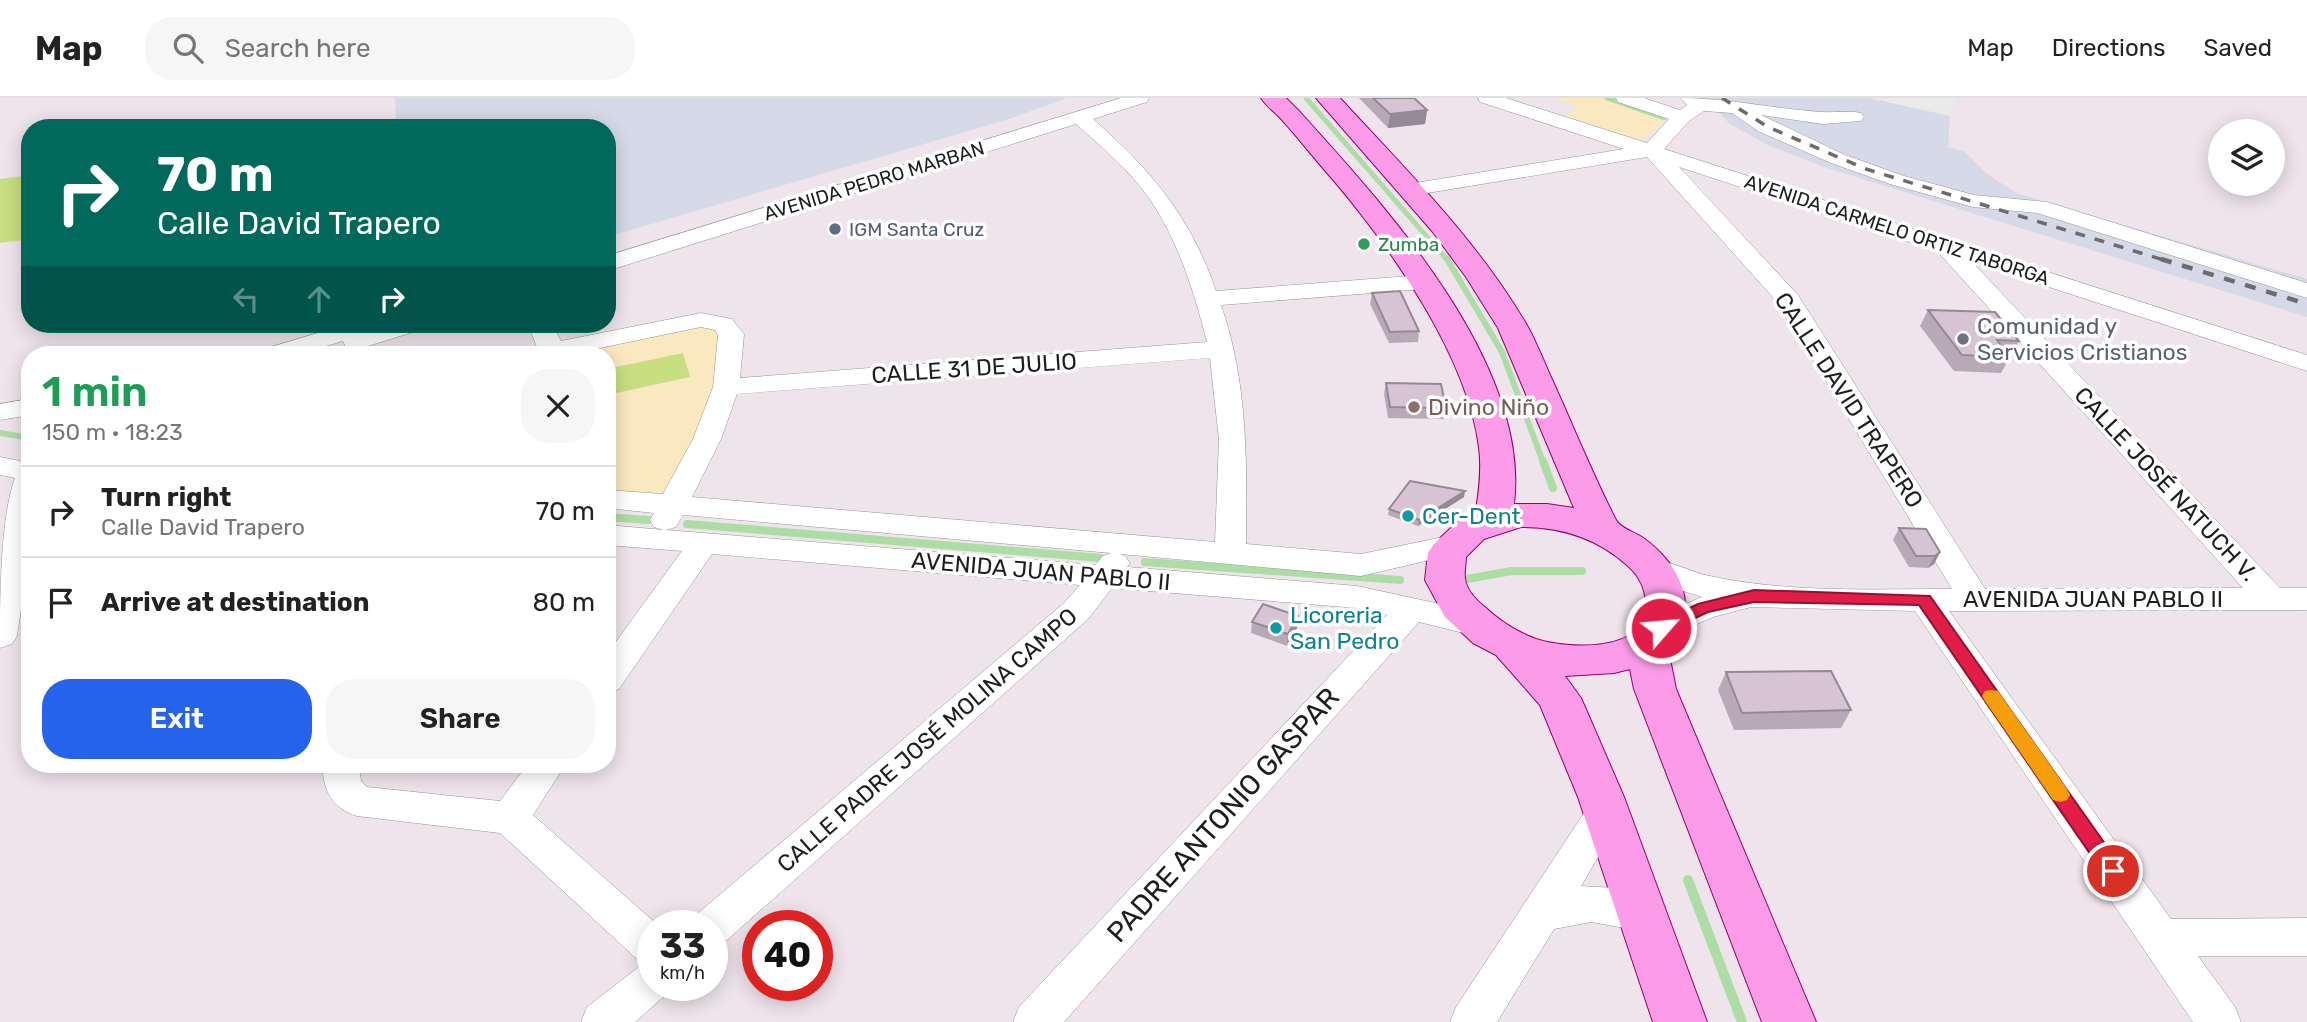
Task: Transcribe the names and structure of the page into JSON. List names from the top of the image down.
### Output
{
  "streets": {
    "street": [
      "AVENIDA PEDRO MARBAN",
      "AVENIDA CARMELO ORTIZ TABORGA",
      "CALLE 31 DE JULIO",
      "CALLE DAVID TRAPERO",
      "CALLE JOSÉ NATUCH V.",
      "AVENIDA JUAN PABLO II",
      "CALLE PADRE JOSÉ MOLINA CAMPO",
      "PADRE ANTONIO GASPAR"
    ]
  },
  "crossings": [
    ["AVENIDA CARMELO ORTIZ TABORGA", "CALLE DAVID TRAPERO"],
    ["AVENIDA CARMELO ORTIZ TABORGA", "CALLE JOSÉ NATUCH V."],
    ["CALLE DAVID TRAPERO", "AVENIDA JUAN PABLO II"],
    ["CALLE JOSÉ NATUCH V.", "AVENIDA JUAN PABLO II"],
    ["AVENIDA JUAN PABLO II", "CALLE PADRE JOSÉ MOLINA CAMPO"],
    ["AVENIDA JUAN PABLO II", "PADRE ANTONIO GASPAR"]
  ],
  "places": [
    "IGM Santa Cruz",
    "Zumba",
    "Comunidad y Servicios Cristianos",
    "Divino Niño",
    "Cer-Dent",
    "Licoreria San Pedro"
  ],
  "page": {
    "header": "Map",
    "search": "Search here",
    "nav": ["Map", "Directions", "Saved"],
    "turn": ["70 m", "Calle David Trapero"],
    "heading": ["1 min", "150 m · 18:23"],
    "list": [
      {
        "name": "Turn right",
        "note": "Calle David Trapero",
        "value": "70 m"
      },
      {
        "name": "Arrive at destination",
        "value": "80 m"
      }
    ],
    "buttons": ["Exit", "Share"],
    "speed": "33 km/h",
    "limit": "40"
  }
}
